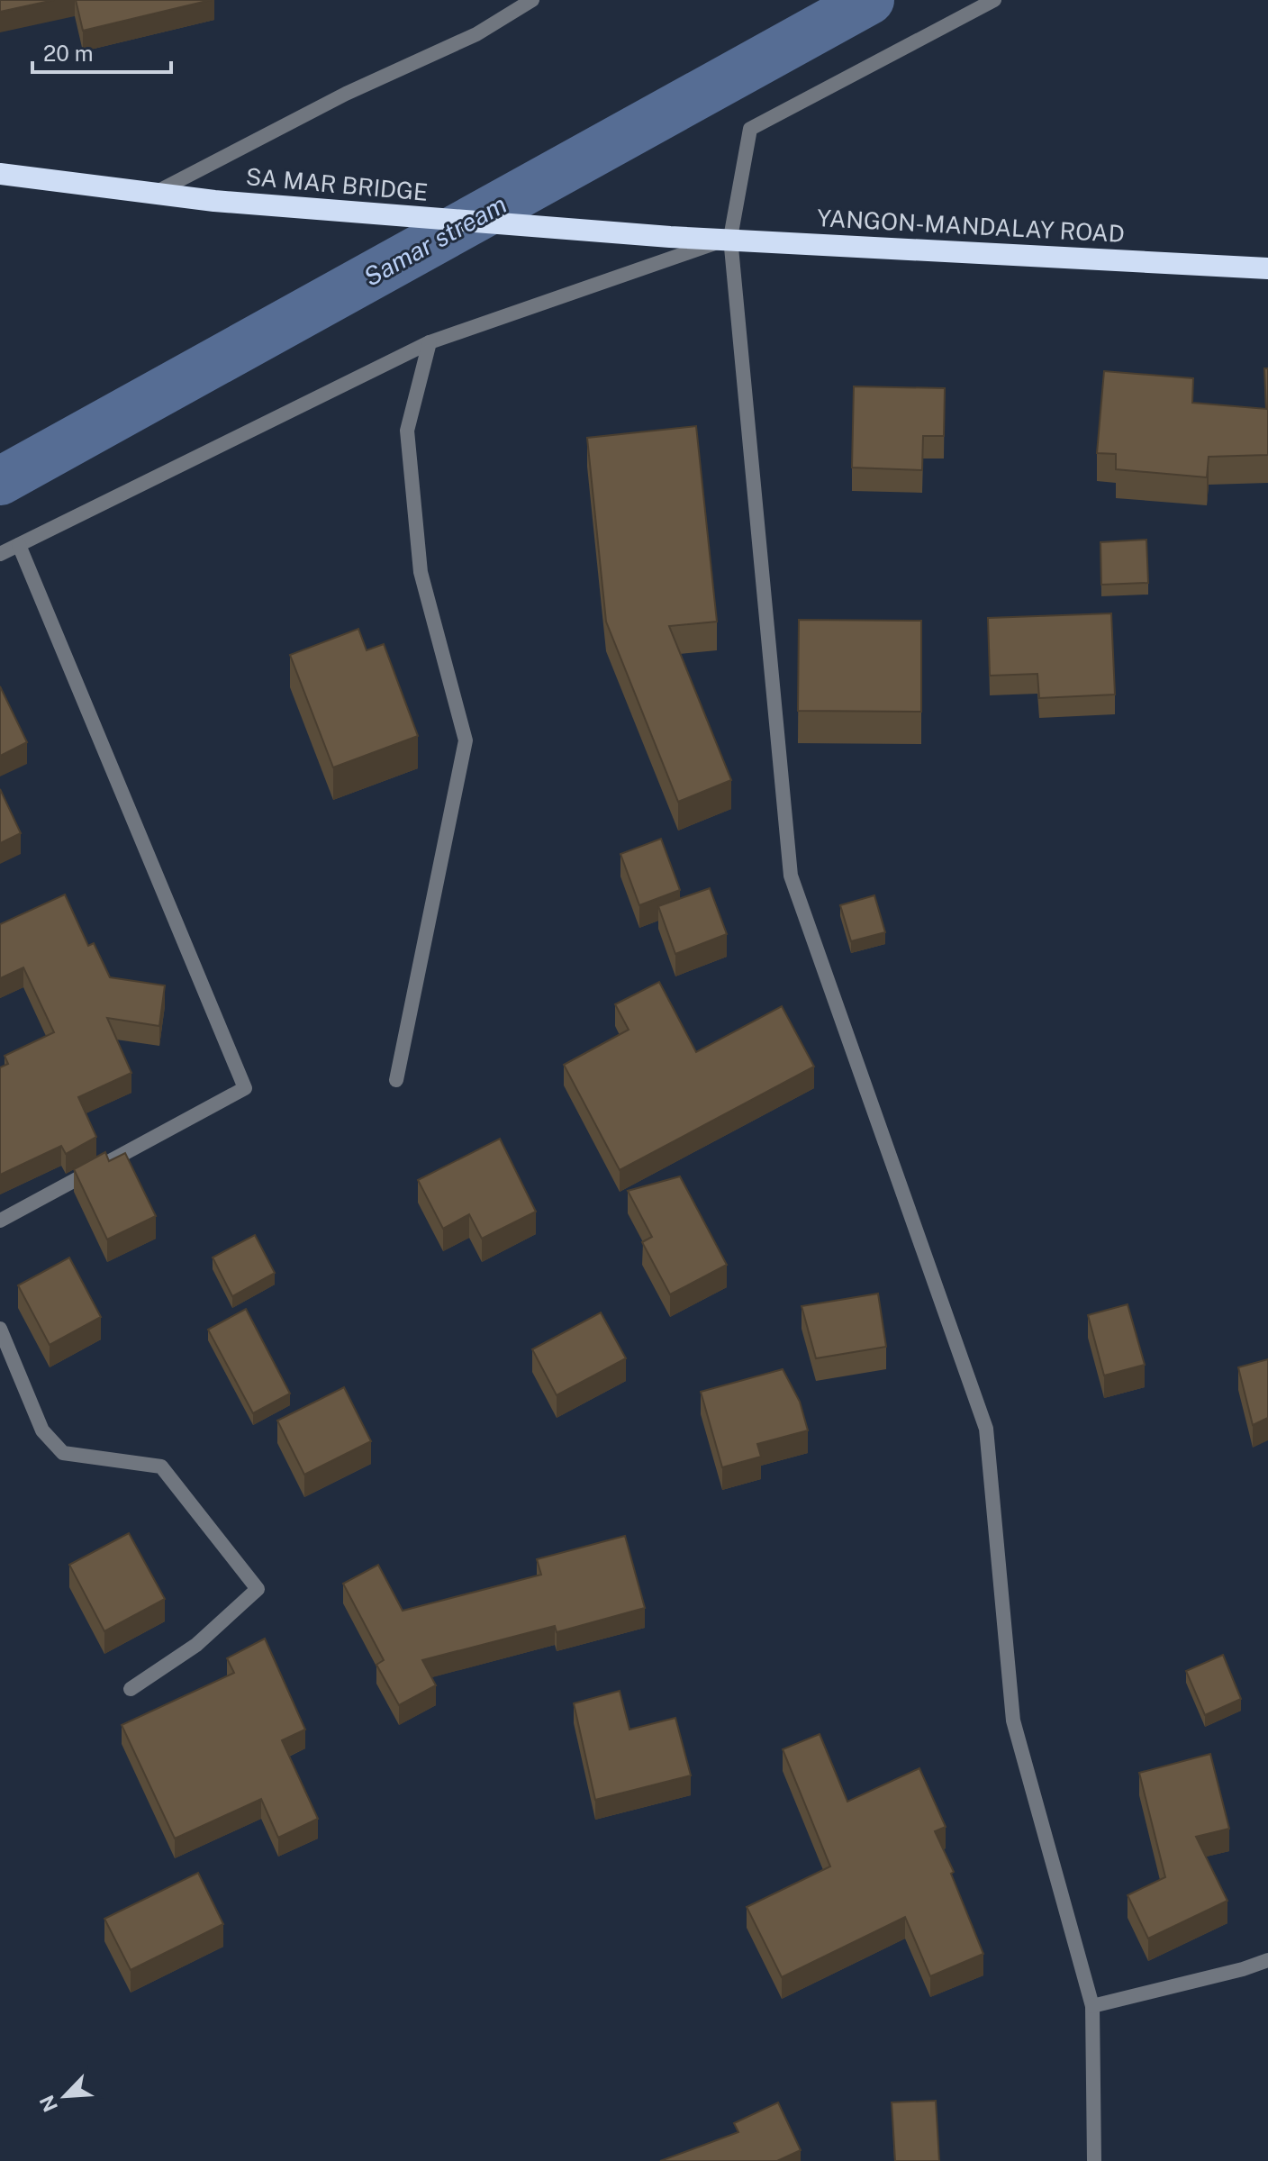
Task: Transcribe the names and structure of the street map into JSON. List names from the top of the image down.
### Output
{
  "streets": {
    "highway": ["SA MAR BRIDGE", "YANGON-MANDALAY ROAD"]
  },
  "crossings": [
    ["SA MAR BRIDGE", "YANGON-MANDALAY ROAD"]
  ],
  "water": ["Samar stream"],
  "scale_bar": "20 m",
  "north": "bottom left"
}
